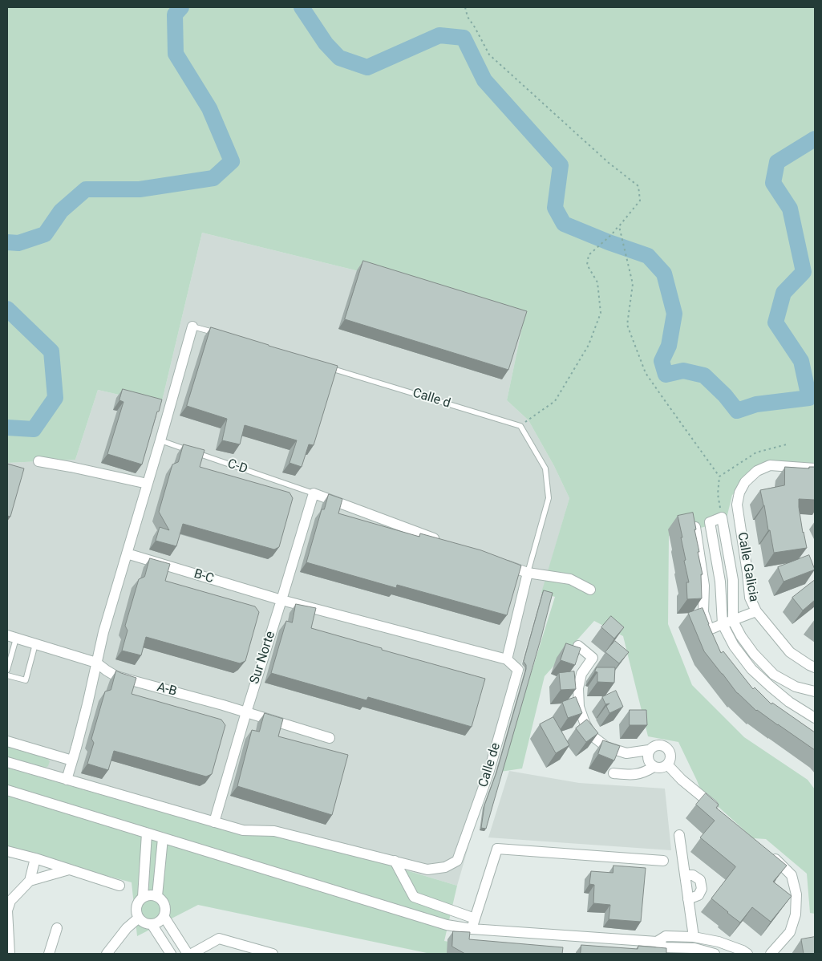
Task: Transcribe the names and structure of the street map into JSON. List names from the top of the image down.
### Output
{
  "streets": {
    "street": [
      "Calle Galicia",
      "B-C",
      "Sur Norte",
      "A-B",
      "Calle de"
    ],
    "lane": ["Calle d", "C-D"]
  },
  "crossings": [
    ["C-D", "Sur Norte"],
    ["B-C", "Sur Norte"],
    ["B-C", "Calle de"],
    ["Sur Norte", "A-B"]
  ]
}
